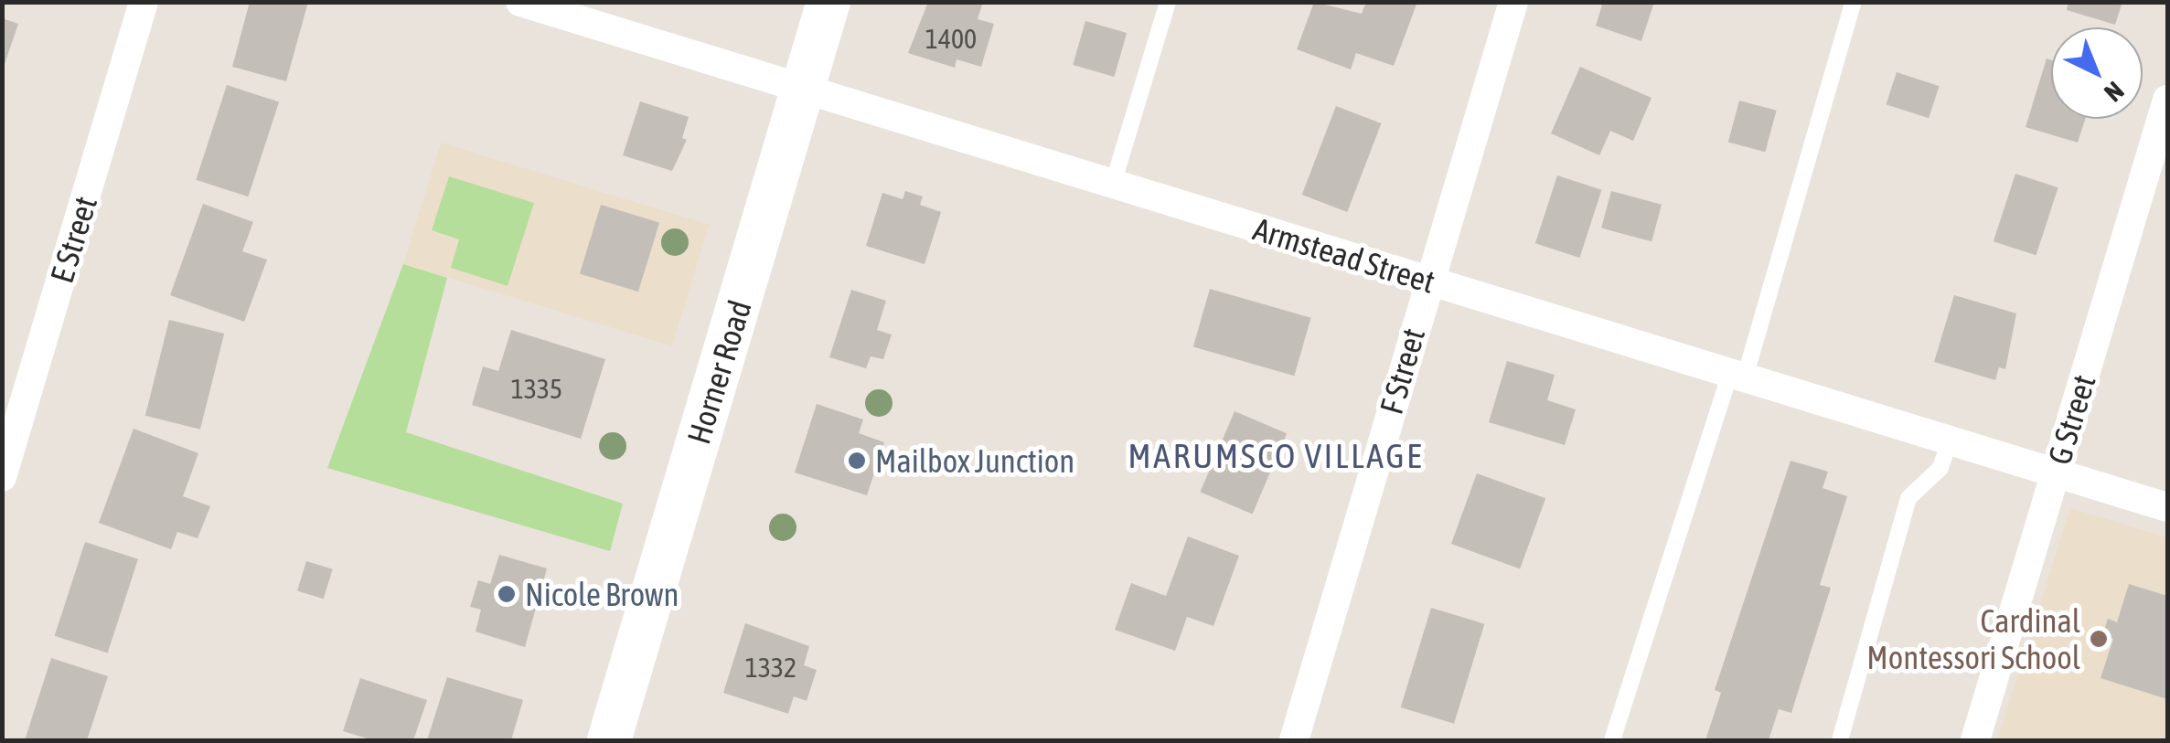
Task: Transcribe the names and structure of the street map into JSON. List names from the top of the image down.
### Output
{
  "streets": {
    "main road": ["Horner Road"],
    "street": [
      "E Street",
      "Armstead Street",
      "F Street",
      "G Street"
    ]
  },
  "crossings": [
    ["Armstead Street", "F Street"],
    ["Armstead Street", "Horner Road"],
    ["Armstead Street", "G Street"]
  ],
  "districts": ["MARUMSCO VILLAGE"],
  "places": ["Mailbox Junction", "Nicole Brown", "Cardinal Montessori School"],
  "house_numbers": ["1400", "1335", "1332"],
  "north": "bottom right"
}
